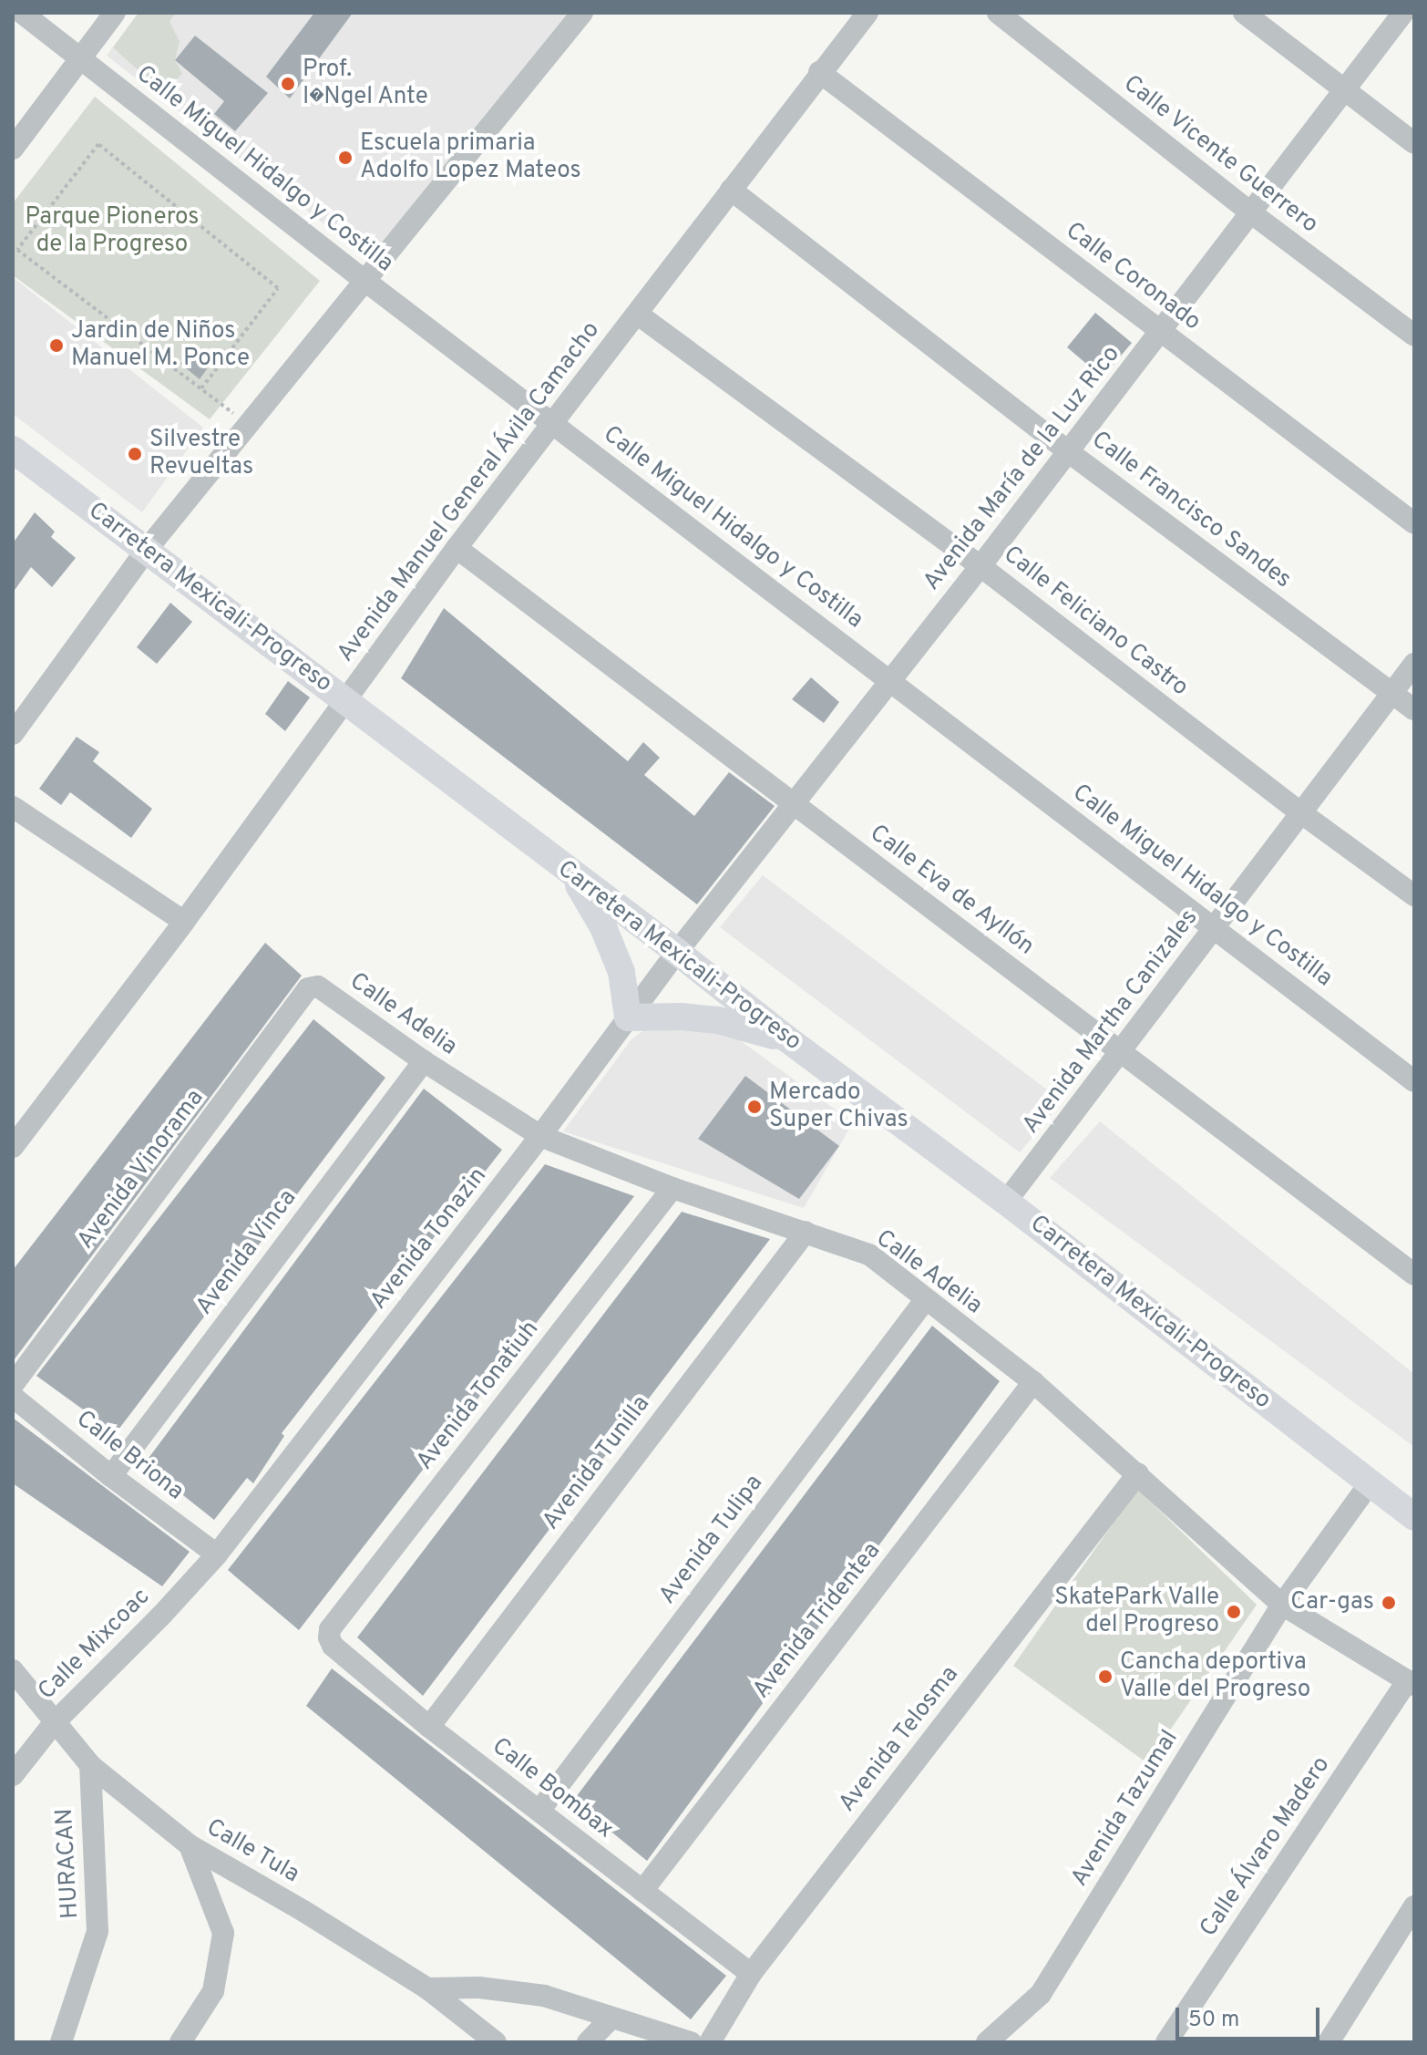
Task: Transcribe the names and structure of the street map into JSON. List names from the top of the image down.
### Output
{
  "streets": {
    "main road": ["Carretera Mexicali-Progreso"],
    "street": [
      "Calle Vicente Guerrero",
      "Calle Miguel Hidalgo y Costilla",
      "Calle Coronado",
      "Avenida María de la Luz Rico",
      "Avenida Manuel General Ávila Camacho",
      "Calle Francisco Sandes",
      "Calle Feliciano Castro",
      "Calle Eva de Ayllón",
      "Calle Adelia",
      "Avenida Martha Canizales",
      "Avenida Vinorama",
      "Avenida Tonazin",
      "Avenida Vinca",
      "Avenida Tonatiuh",
      "Calle Briona",
      "Avenida Tunilla",
      "Avenida Tulipa",
      "Avenida Tridentea",
      "Calle Mixcoac",
      "Avenida Telosma",
      "Calle Bombax",
      "Avenida Tazumal",
      "Calle Álvaro Madero",
      "Calle Tula",
      "HURACAN"
    ]
  },
  "crossings": [
    ["Calle Vicente Guerrero", "Avenida María de la Luz Rico"],
    ["Calle Miguel Hidalgo y Costilla", "Avenida María de la Luz Rico"],
    ["Calle Miguel Hidalgo y Costilla", "Avenida Manuel General Ávila Camacho"],
    ["Calle Miguel Hidalgo y Costilla", "Avenida Martha Canizales"],
    ["Calle Coronado", "Avenida María de la Luz Rico"],
    ["Calle Coronado", "Avenida Manuel General Ávila Camacho"],
    ["Avenida María de la Luz Rico", "Calle Francisco Sandes"],
    ["Avenida María de la Luz Rico", "Carretera Mexicali-Progreso"],
    ["Avenida María de la Luz Rico", "Calle Feliciano Castro"],
    ["Avenida María de la Luz Rico", "Calle Eva de Ayllón"],
    ["Avenida María de la Luz Rico", "Avenida Tonazin"],
    ["Avenida Manuel General Ávila Camacho", "Calle Francisco Sandes"],
    ["Avenida Manuel General Ávila Camacho", "Carretera Mexicali-Progreso"],
    ["Avenida Manuel General Ávila Camacho", "Calle Feliciano Castro"],
    ["Avenida Manuel General Ávila Camacho", "Calle Eva de Ayllón"],
    ["Calle Francisco Sandes", "Avenida Martha Canizales"],
    ["Carretera Mexicali-Progreso", "Avenida Martha Canizales"],
    ["Carretera Mexicali-Progreso", "Avenida Tonazin"],
    ["Carretera Mexicali-Progreso", "Avenida Tazumal"],
    ["Calle Feliciano Castro", "Avenida Martha Canizales"],
    ["Calle Eva de Ayllón", "Avenida Martha Canizales"],
    ["Calle Adelia", "Avenida Vinorama"],
    ["Calle Adelia", "Avenida Tonazin"],
    ["Calle Adelia", "Avenida Vinca"],
    ["Calle Adelia", "Avenida Tonatiuh"],
    ["Calle Adelia", "Avenida Tunilla"],
    ["Calle Adelia", "Avenida Tulipa"],
    ["Calle Adelia", "Avenida Tridentea"],
    ["Calle Adelia", "Avenida Telosma"],
    ["Calle Adelia", "Avenida Tazumal"],
    ["Calle Adelia", "Calle Álvaro Madero"],
    ["Avenida Tonazin", "Calle Briona"],
    ["Avenida Tonazin", "Calle Mixcoac"],
    ["Avenida Vinca", "Calle Briona"],
    ["Avenida Tonatiuh", "Calle Bombax"],
    ["Calle Briona", "Calle Mixcoac"],
    ["Avenida Tunilla", "Calle Bombax"],
    ["Avenida Tulipa", "Calle Bombax"],
    ["Avenida Tridentea", "Calle Bombax"],
    ["Calle Mixcoac", "Calle Tula"],
    ["Avenida Telosma", "Calle Bombax"],
    ["Calle Tula", "HURACAN"]
  ],
  "parks": ["Parque Pioneros de la Progreso"],
  "places": [
    "Prof. I�Ngel Ante",
    "Escuela primaria Adolfo Lopez Mateos",
    "Jardin de Niños Manuel M. Ponce",
    "Silvestre Revueltas",
    "Mercado Super Chivas",
    "Car-gas",
    "SkatePark Valle del Progreso",
    "Cancha deportiva Valle del Progreso"
  ],
  "scale_bar": "50 m"
}
